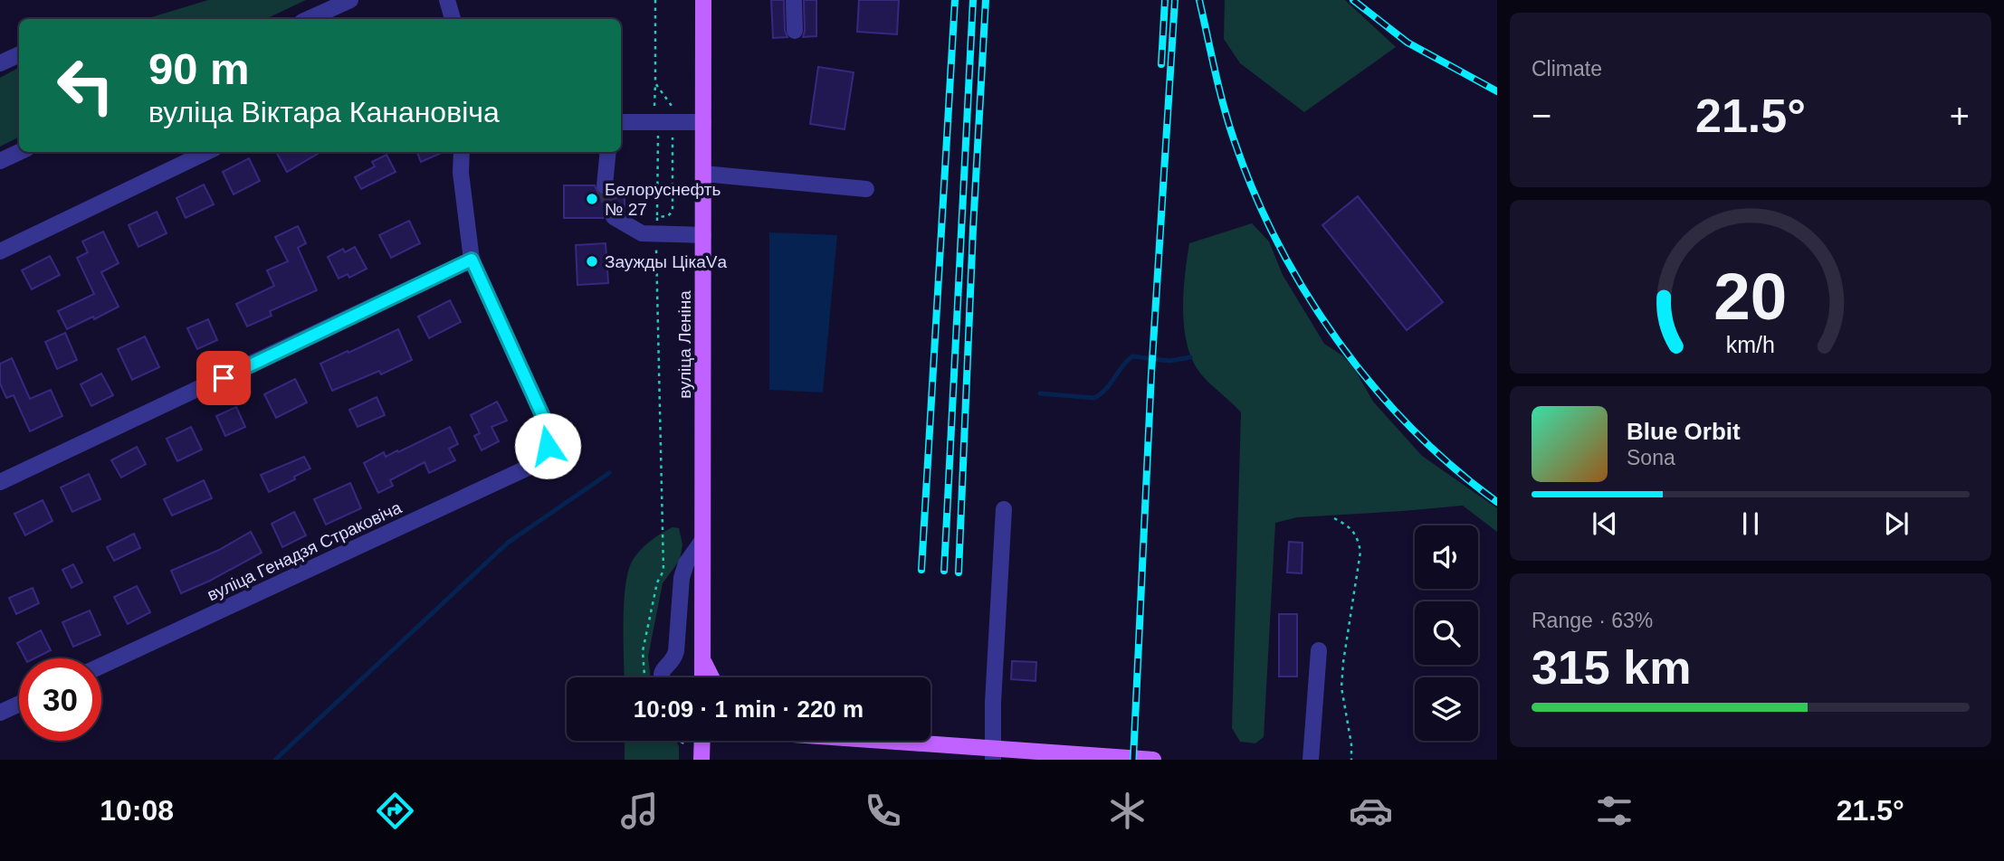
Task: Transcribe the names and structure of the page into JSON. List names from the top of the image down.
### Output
{
  "streets": {
    "main road": ["вуліца Леніна"],
    "street": ["вуліца Генадзя Страковіча"]
  },
  "places": ["Белоруснефть № 27", "Заужды ЦікаVа"],
  "page": {
    "tile": [
      "Climate",
      ["Range · 63%", "315 km"]
    ],
    "turn": ["90 m", "вуліца Віктара Канановіча"],
    "heat": ["−", "21.5°", "+"],
    "song": ["Blue Orbit", "Sona"],
    "limit": "30",
    "trip": "10:09 · 1 min · 220 m",
    "tabs": ["10:08", "21.5°"],
    "gauge": ["20", "km/h"]
  }
}
